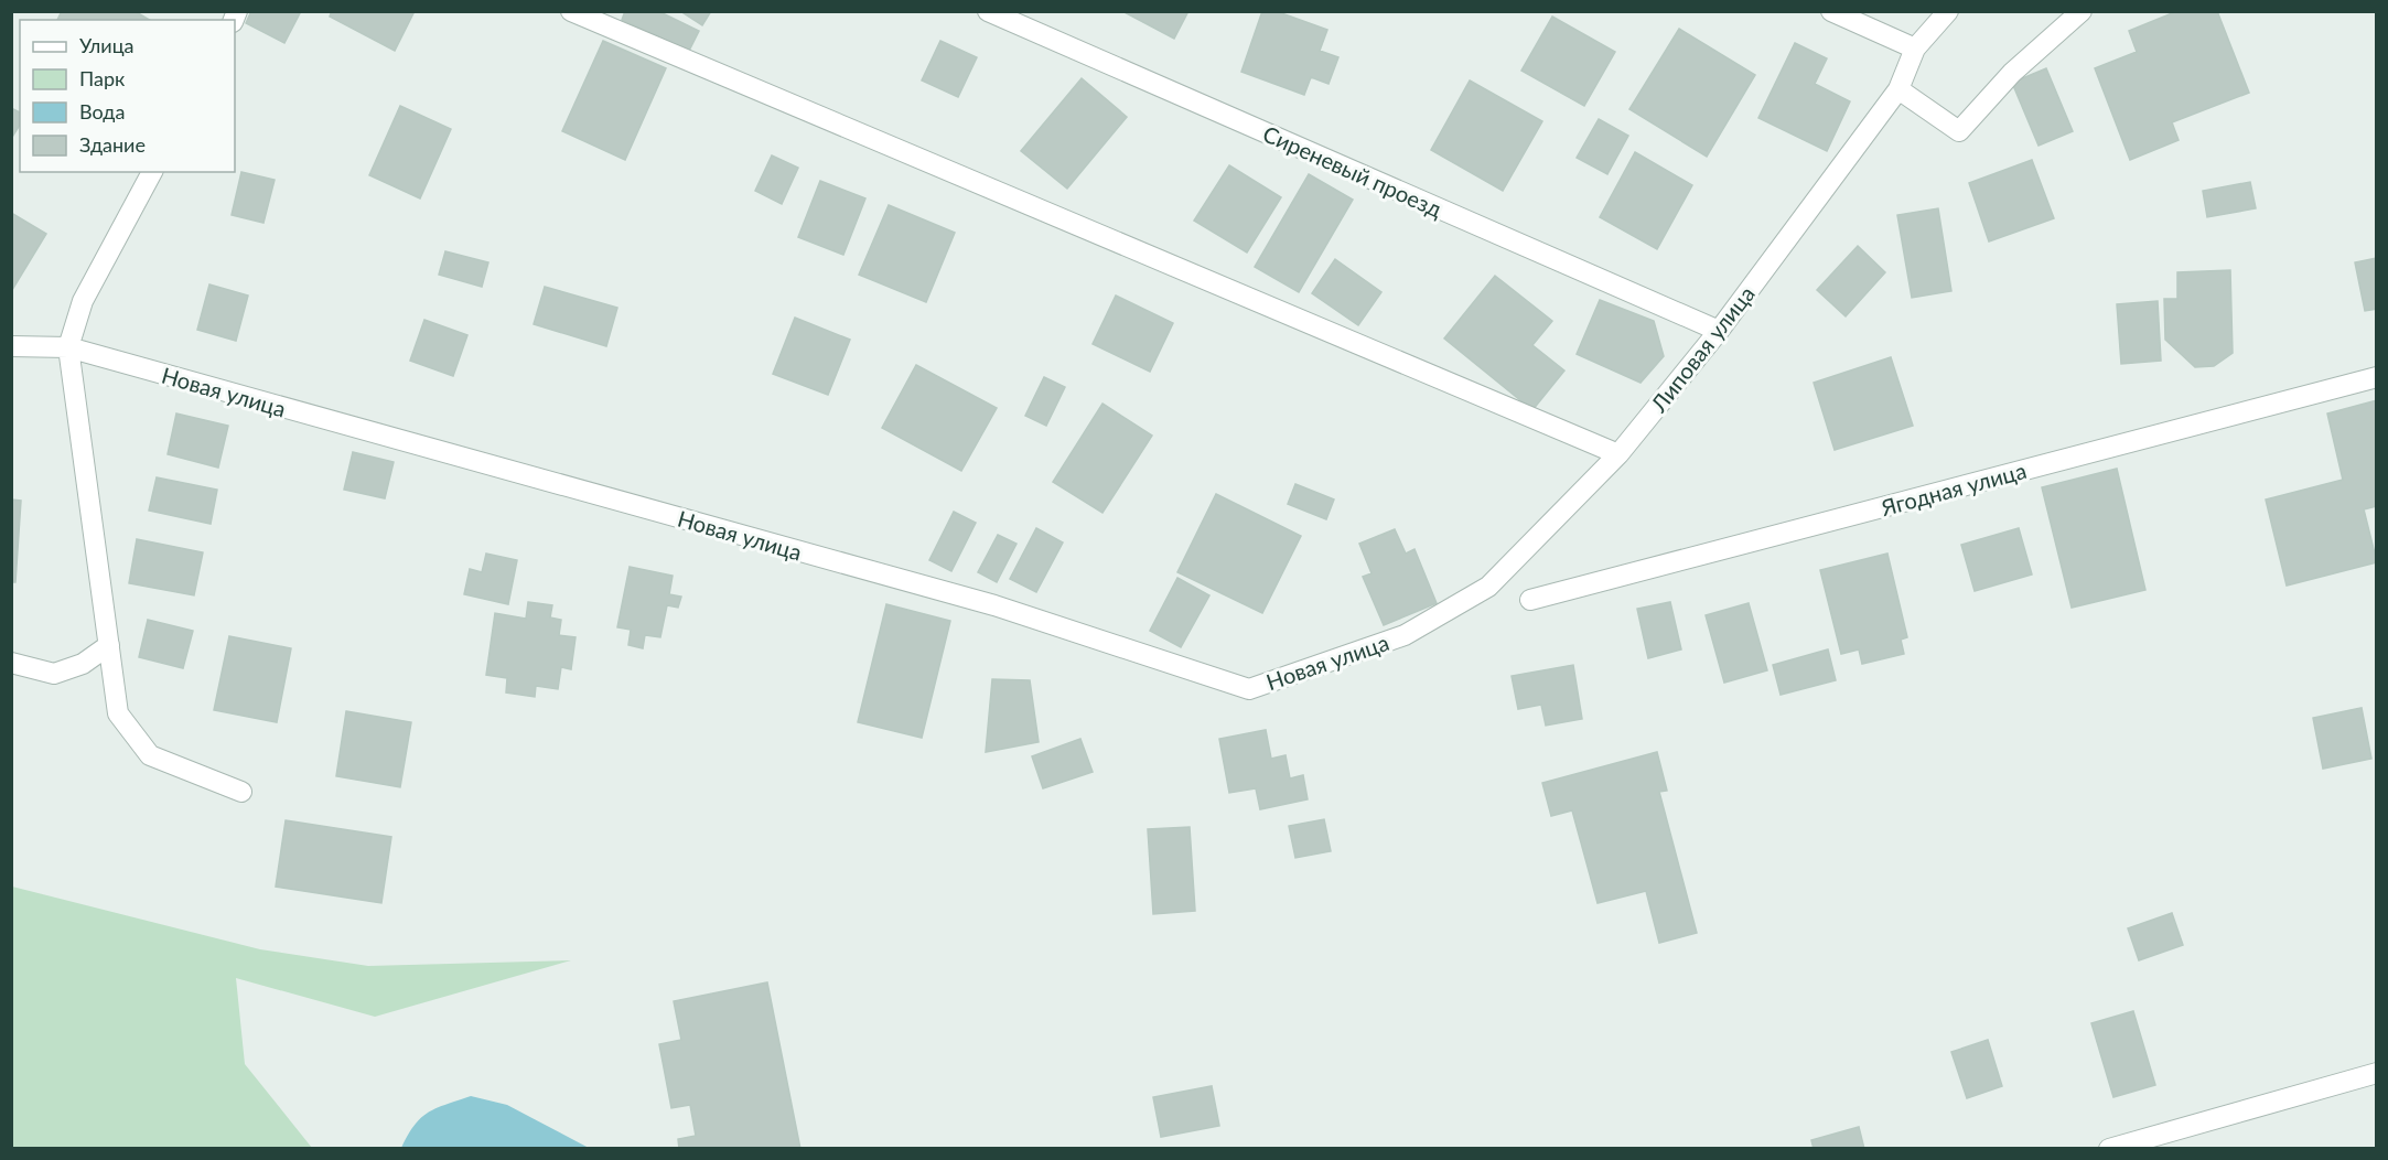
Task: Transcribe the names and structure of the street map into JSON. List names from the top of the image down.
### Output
{
  "streets": {
    "street": [
      "Сиреневый проезд",
      "Липовая улица",
      "Новая улица",
      "Ягодная улица"
    ]
  },
  "crossings": [
    ["Сиреневый проезд", "Липовая улица"],
    ["Липовая улица", "Новая улица"]
  ],
  "legend": [
    "Улица",
    "Парк",
    "Вода",
    "Здание"
  ]
}
